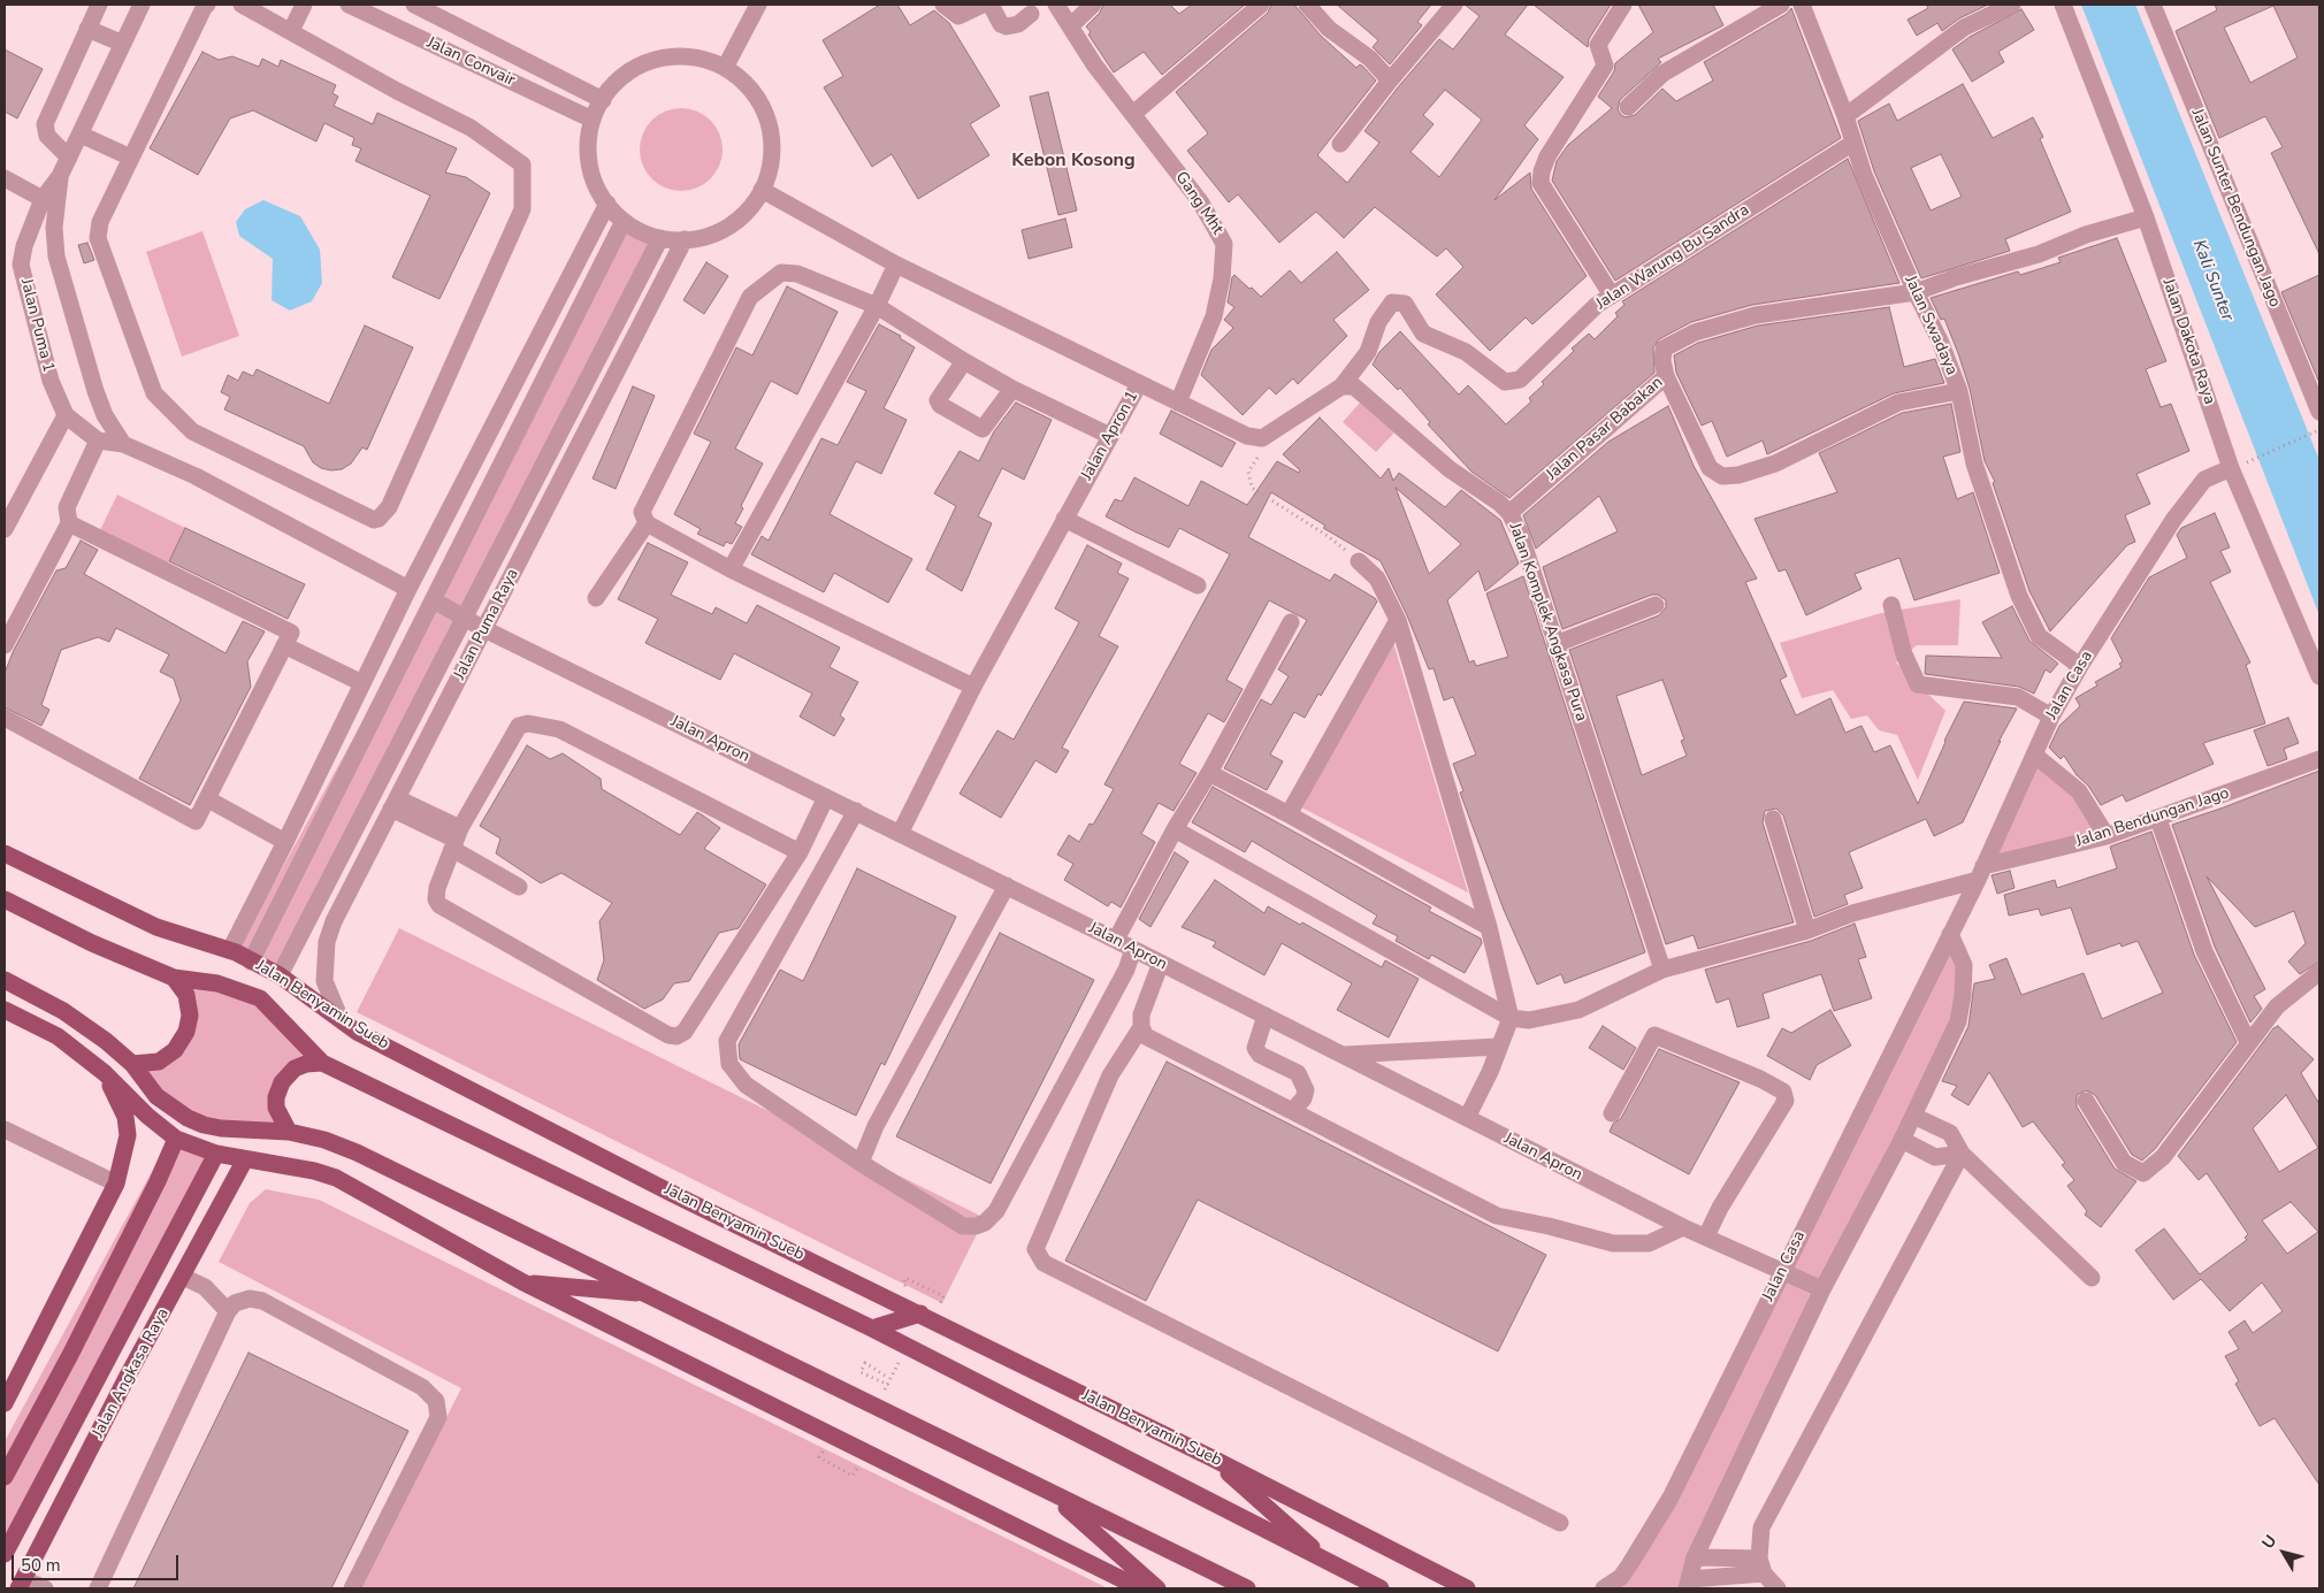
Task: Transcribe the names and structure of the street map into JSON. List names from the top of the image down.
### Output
{
  "streets": {
    "main road": ["Jalan Benyamin Sueb", "Jalan Angkasa Raya"],
    "street": [
      "Jalan Convair",
      "Gang Mht",
      "Jalan Sunter Bendungan Jago",
      "Jalan Warung Bu Sandra",
      "Jalan Puma 1",
      "Jalan Swadaya",
      "Jalan Dakota Raya",
      "Jalan Pasar Babakan",
      "Jalan Apron 1",
      "Jalan Komplek Angkasa Pura",
      "Jalan Puma Raya",
      "Jalan Casa",
      "Jalan Apron",
      "Jalan Bendungan Jago"
    ]
  },
  "crossings": [
    ["Jalan Convair", "Jalan Apron 1"],
    ["Jalan Convair", "Jalan Puma Raya"],
    ["Jalan Warung Bu Sandra", "Jalan Swadaya"],
    ["Jalan Warung Bu Sandra", "Jalan Komplek Angkasa Pura"],
    ["Jalan Swadaya", "Jalan Pasar Babakan"],
    ["Jalan Swadaya", "Jalan Casa"],
    ["Jalan Dakota Raya", "Jalan Casa"],
    ["Jalan Pasar Babakan", "Jalan Komplek Angkasa Pura"],
    ["Jalan Apron 1", "Jalan Puma Raya"],
    ["Jalan Apron 1", "Jalan Apron"],
    ["Jalan Puma Raya", "Jalan Apron"],
    ["Jalan Puma Raya", "Jalan Benyamin Sueb"],
    ["Jalan Casa", "Jalan Apron"],
    ["Jalan Casa", "Jalan Bendungan Jago"]
  ],
  "districts": ["Kebon Kosong"],
  "water": ["Kali Sunter"],
  "scale_bar": "50 m",
  "north": "top left"
}
